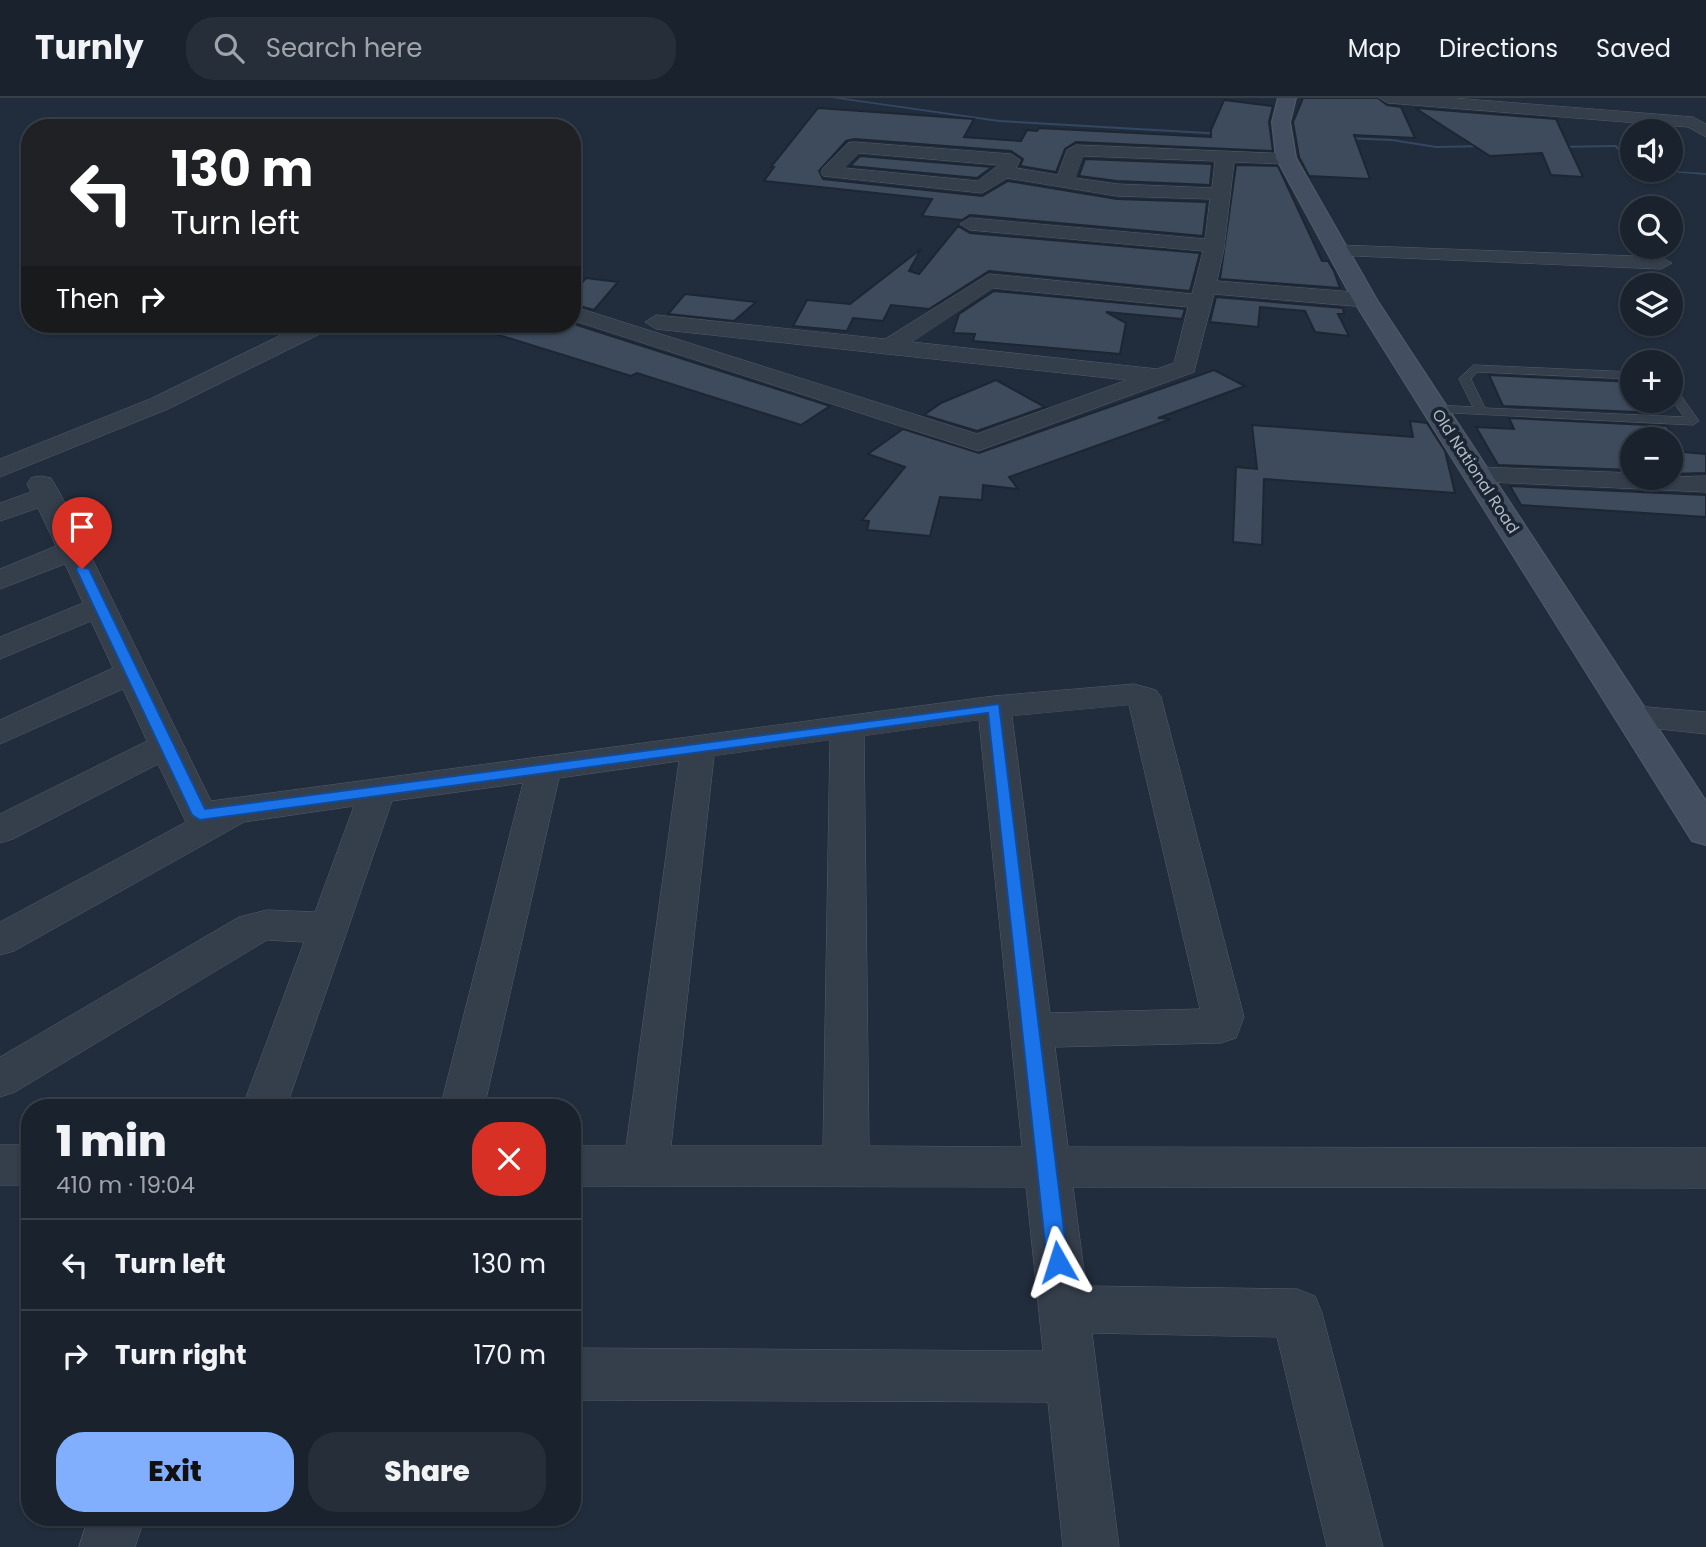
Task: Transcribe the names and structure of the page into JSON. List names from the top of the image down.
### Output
{
  "streets": {
    "main road": ["Old National Road"]
  },
  "page": {
    "header": "Turnly",
    "search": "Search here",
    "nav": ["Map", "Directions", "Saved"],
    "map_buttons": ["+", "−"],
    "turn": ["130 m", "Turn left"],
    "then": "Then",
    "heading": ["1 min", "410 m · 19:04"],
    "list": [
      {
        "name": "Turn left",
        "value": "130 m"
      },
      {
        "name": "Turn right",
        "value": "170 m"
      }
    ],
    "buttons": ["Exit", "Share"]
  }
}
